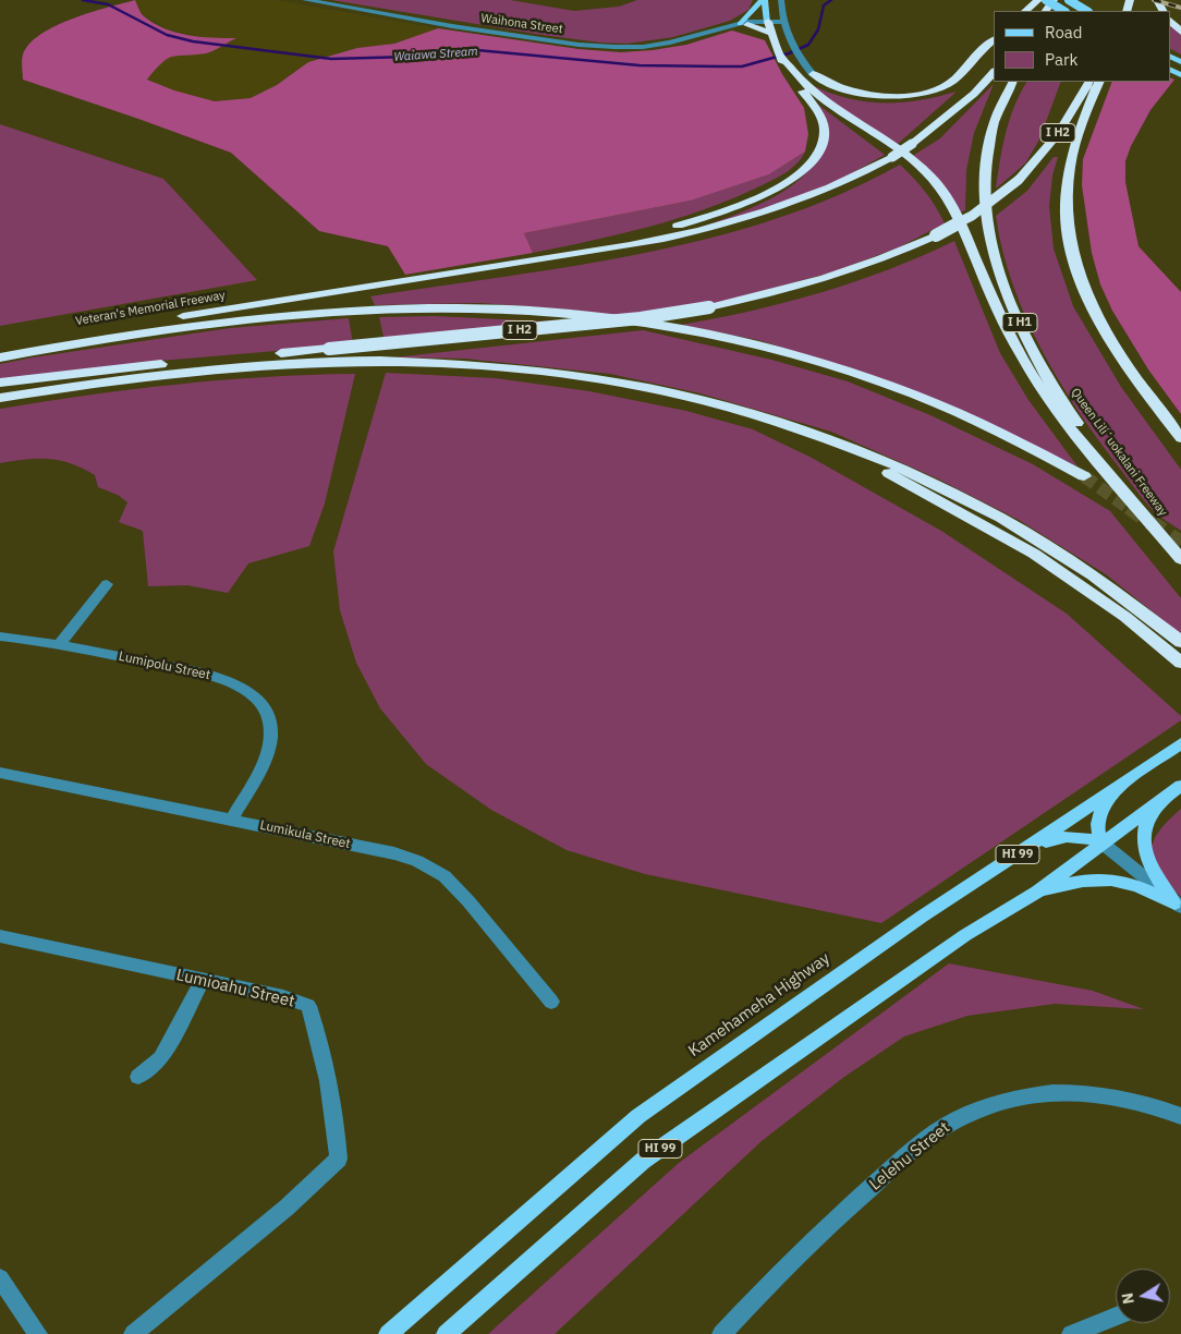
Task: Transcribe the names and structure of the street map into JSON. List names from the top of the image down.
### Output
{
  "streets": {
    "highway": [
      "I H2",
      "Veteran's Memorial Freeway",
      "I H1",
      "Queen Liliʻuokalani Freeway"
    ],
    "main road": ["HI 99", "Kamehameha Highway"],
    "street": [
      "Waihona Street",
      "Lumipolu Street",
      "Lumikula Street",
      "Lumioahu Street",
      "Lelehu Street"
    ]
  },
  "crossings": [
    ["Lumipolu Street", "Lumikula Street"]
  ],
  "water": ["Waiawa Stream"],
  "legend": ["Road", "Park"],
  "north": "left"
}
